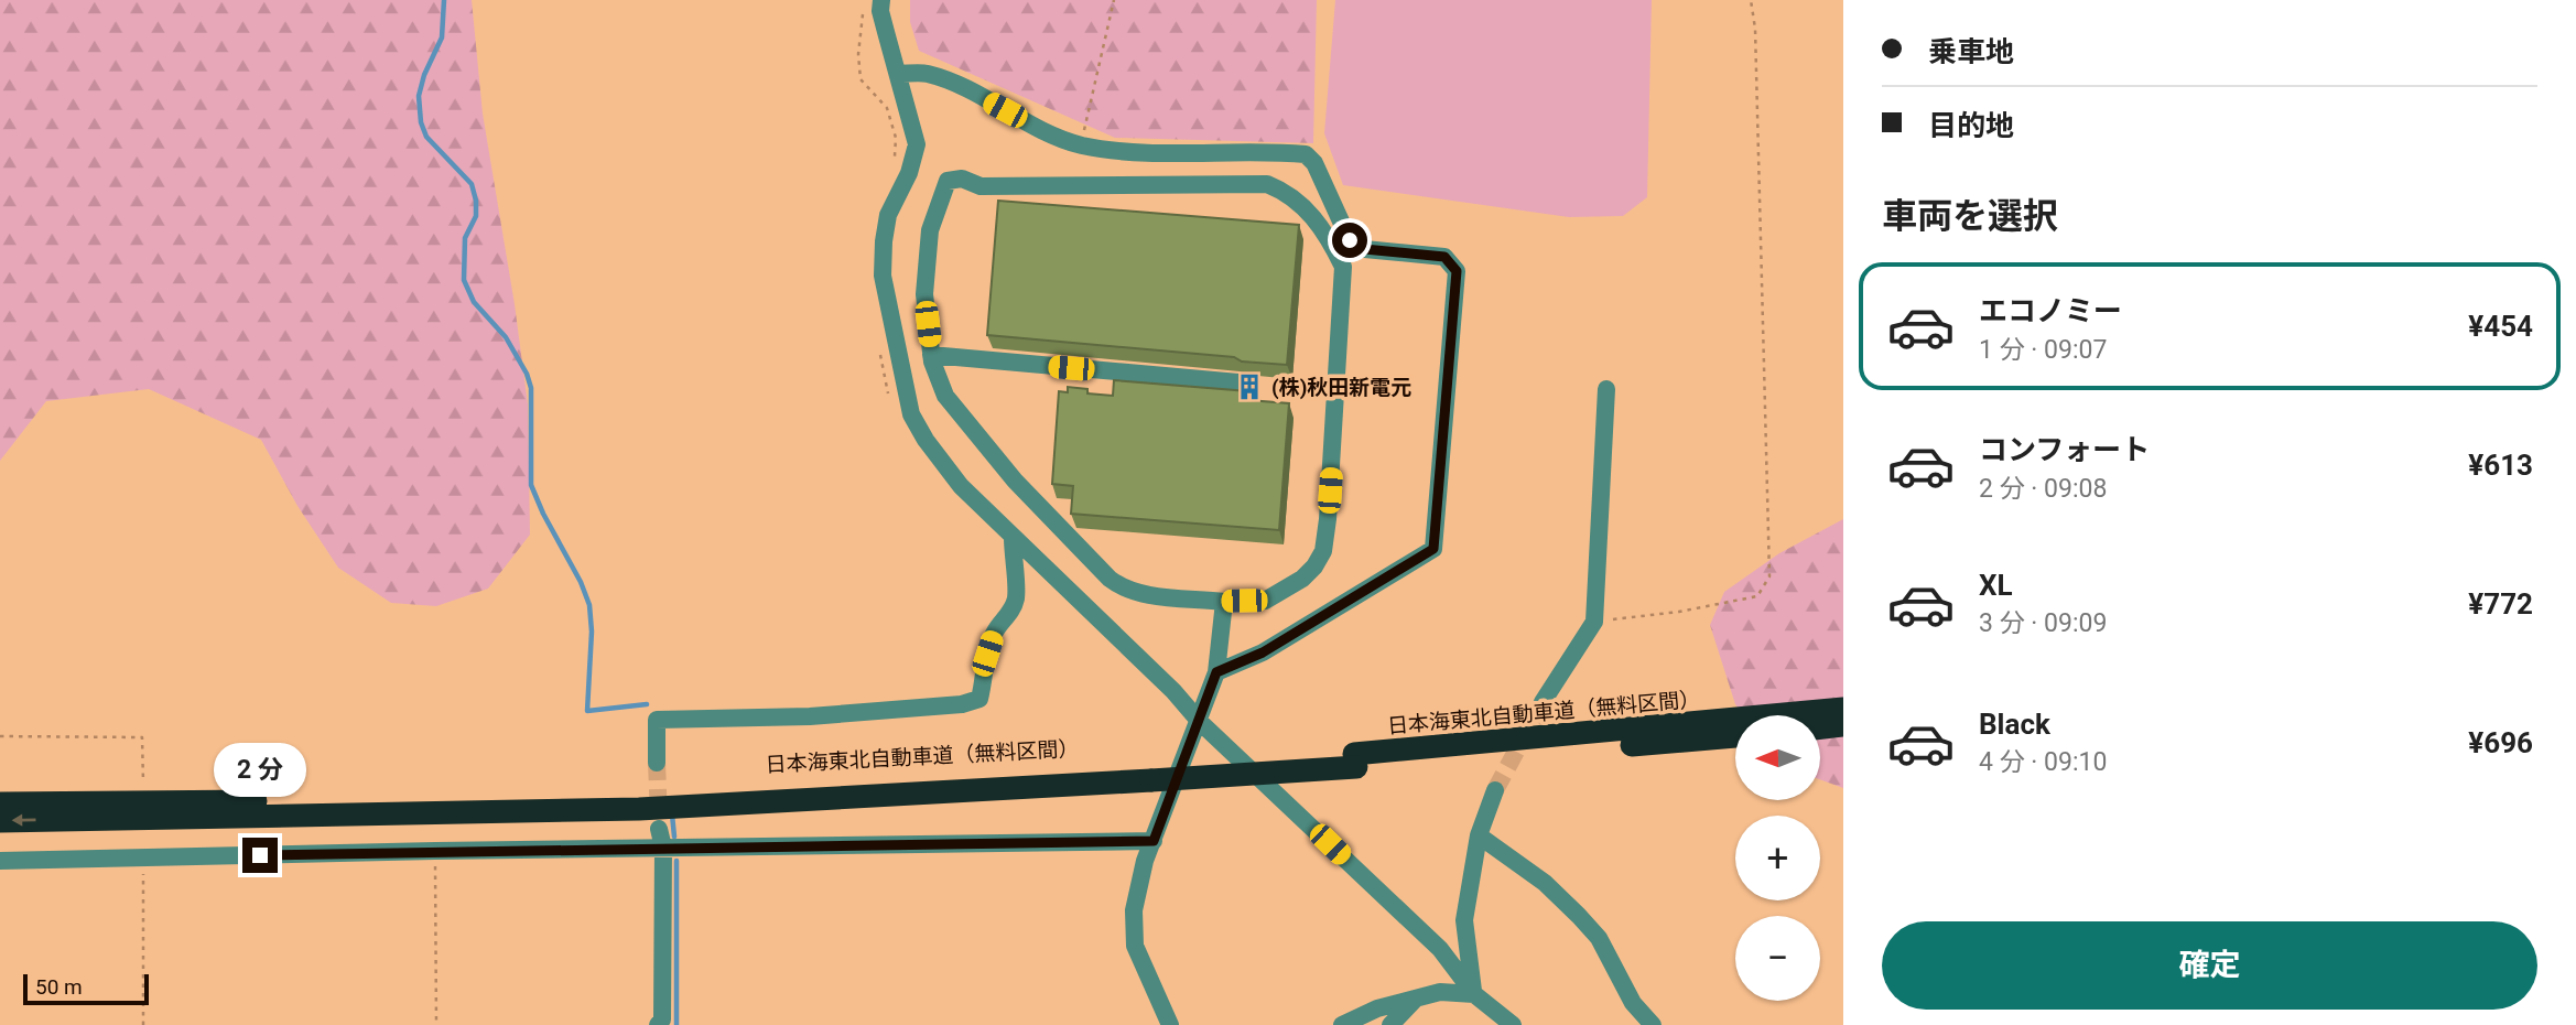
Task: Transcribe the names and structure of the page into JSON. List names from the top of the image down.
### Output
{
  "streets": {
    "highway": ["日本海東北自動車道（無料区間）"]
  },
  "places": {
    "building": ["(株)秋田新電元"]
  },
  "scale_bar": "50 m",
  "north": "left",
  "page": {
    "banner": ["乗車地", "目的地"],
    "heading": "車両を選択",
    "list": [
      {
        "name": "エコノミー",
        "note": "1 分 · 09:07",
        "value": "¥454"
      },
      {
        "name": "コンフォート",
        "note": "2 分 · 09:08",
        "value": "¥613"
      },
      {
        "name": "XL",
        "note": "3 分 · 09:09",
        "value": "¥772"
      },
      {
        "name": "Black",
        "note": "4 分 · 09:10",
        "value": "¥696"
      }
    ],
    "map_buttons": ["+", "−"],
    "bubble": "2 分",
    "buttons": "確定",
    "scale": "50 m"
  }
}
